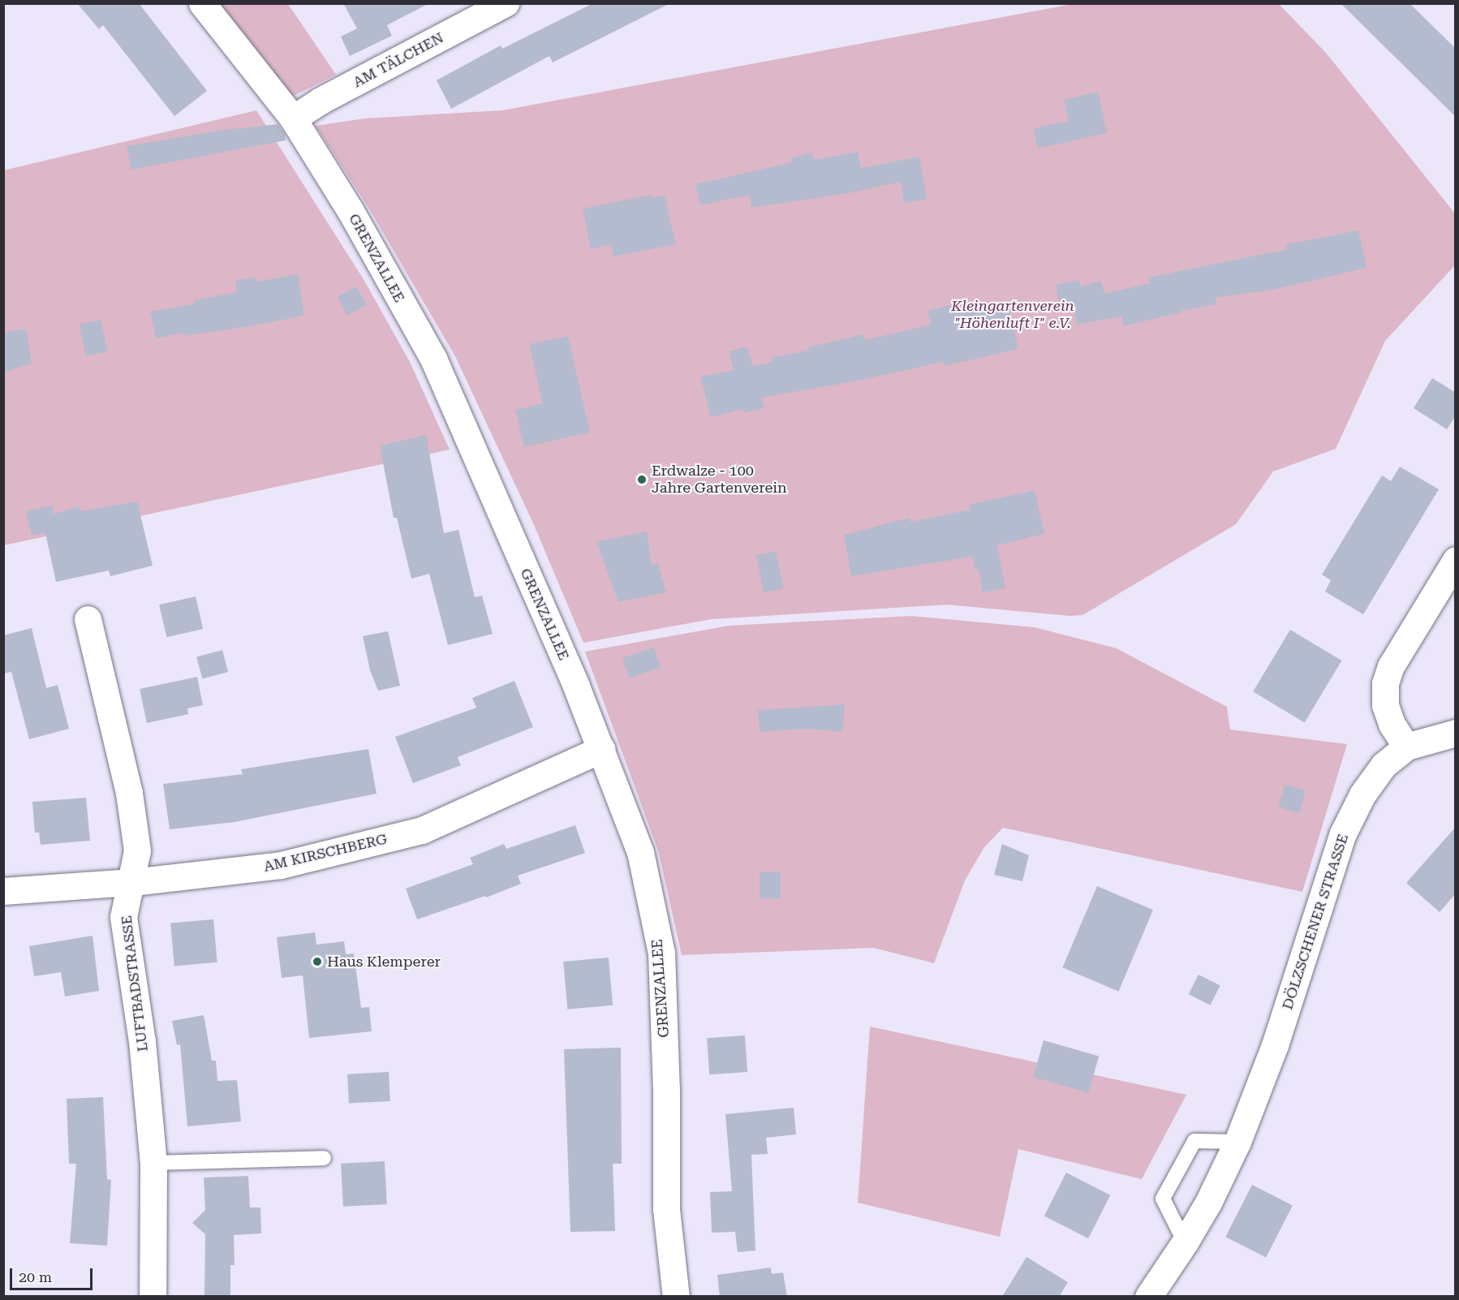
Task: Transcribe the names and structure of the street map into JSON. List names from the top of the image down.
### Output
{
  "streets": {
    "street": [
      "AM TÄLCHEN",
      "GRENZALLEE",
      "AM KIRSCHBERG",
      "DÖLZSCHENER STRASSE",
      "LUFTBADSTRASSE"
    ]
  },
  "crossings": [
    ["AM TÄLCHEN", "GRENZALLEE"],
    ["GRENZALLEE", "AM KIRSCHBERG"],
    ["AM KIRSCHBERG", "LUFTBADSTRASSE"]
  ],
  "parks": ["Kleingartenverein \"Höhenluft I\" e.V."],
  "places": ["Erdwalze - 100 Jahre Gartenverein", "Haus Klemperer"],
  "scale_bar": "20 m"
}
